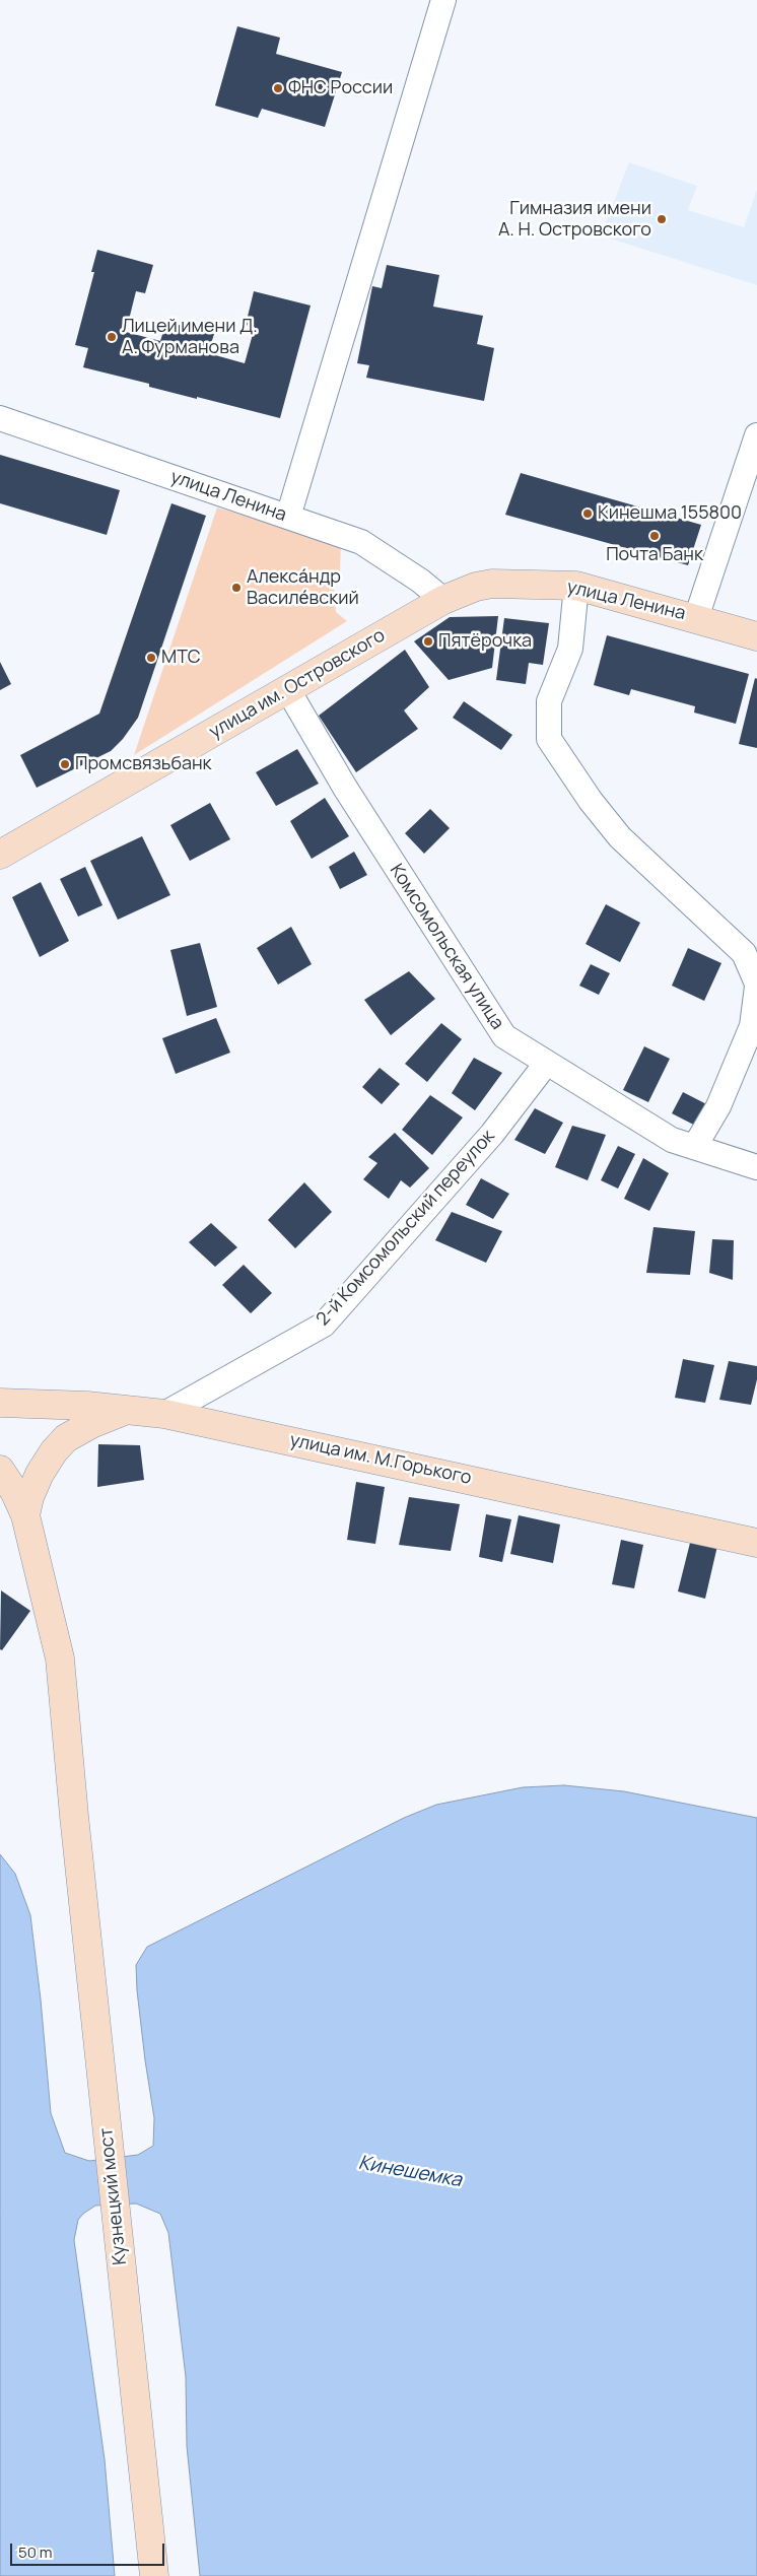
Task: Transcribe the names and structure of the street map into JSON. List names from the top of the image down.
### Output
{
  "streets": {
    "street": [
      "улица Ленина",
      "улица им. Островского",
      "Комсомольская улица",
      "2-й Комсомольский переулок",
      "улица им. М.Горького",
      "Кузнецкий мост"
    ]
  },
  "crossings": [
    ["улица Ленина", "улица им. Островского"],
    ["улица им. Островского", "Комсомольская улица"],
    ["Комсомольская улица", "2-й Комсомольский переулок"],
    ["2-й Комсомольский переулок", "улица им. М.Горького"]
  ],
  "water": ["Кинешемка"],
  "places": [
    "ФНС России",
    "Гимназия имени А. Н. Островского",
    "Лицей имени Д. А. Фурманова",
    "Кинешма 155800",
    "Почта Банк",
    "Алекса́ндр Василе́вский",
    "Пятёрочка",
    "МТС",
    "Промсвязьбанк"
  ],
  "scale_bar": "50 m"
}
